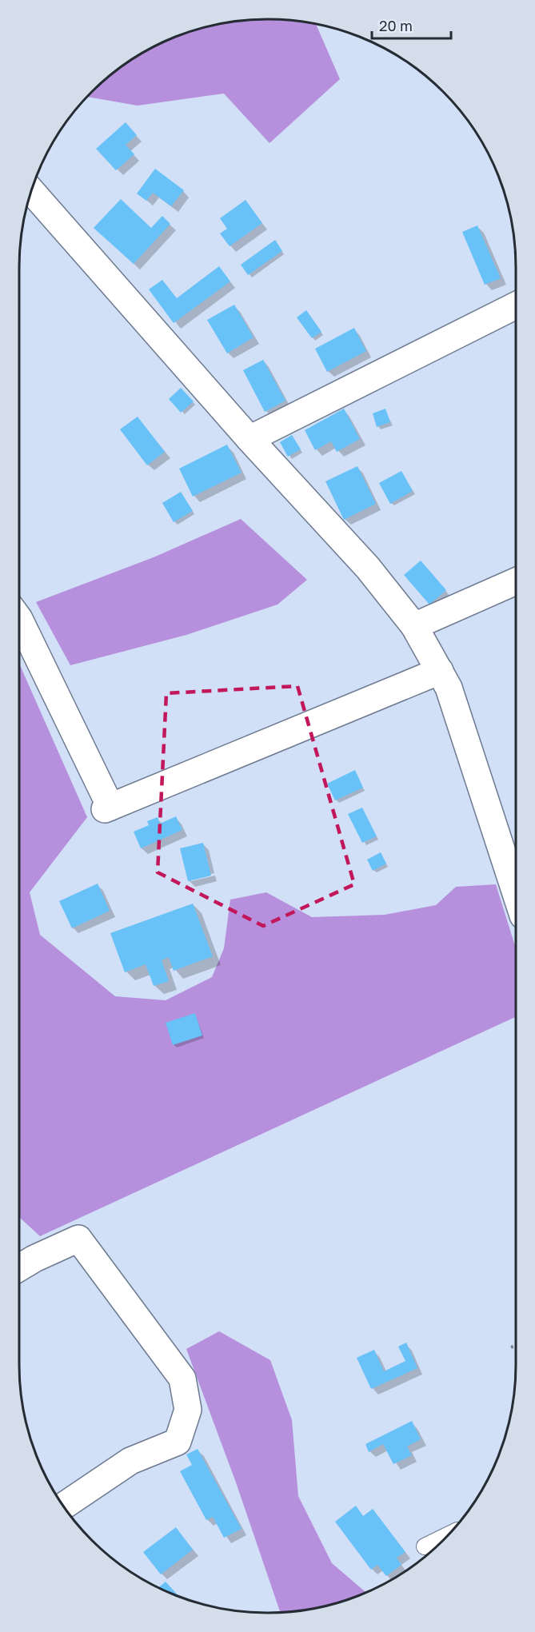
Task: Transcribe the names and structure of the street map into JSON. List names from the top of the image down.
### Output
{
  "scale_bar": "20 m"
}
